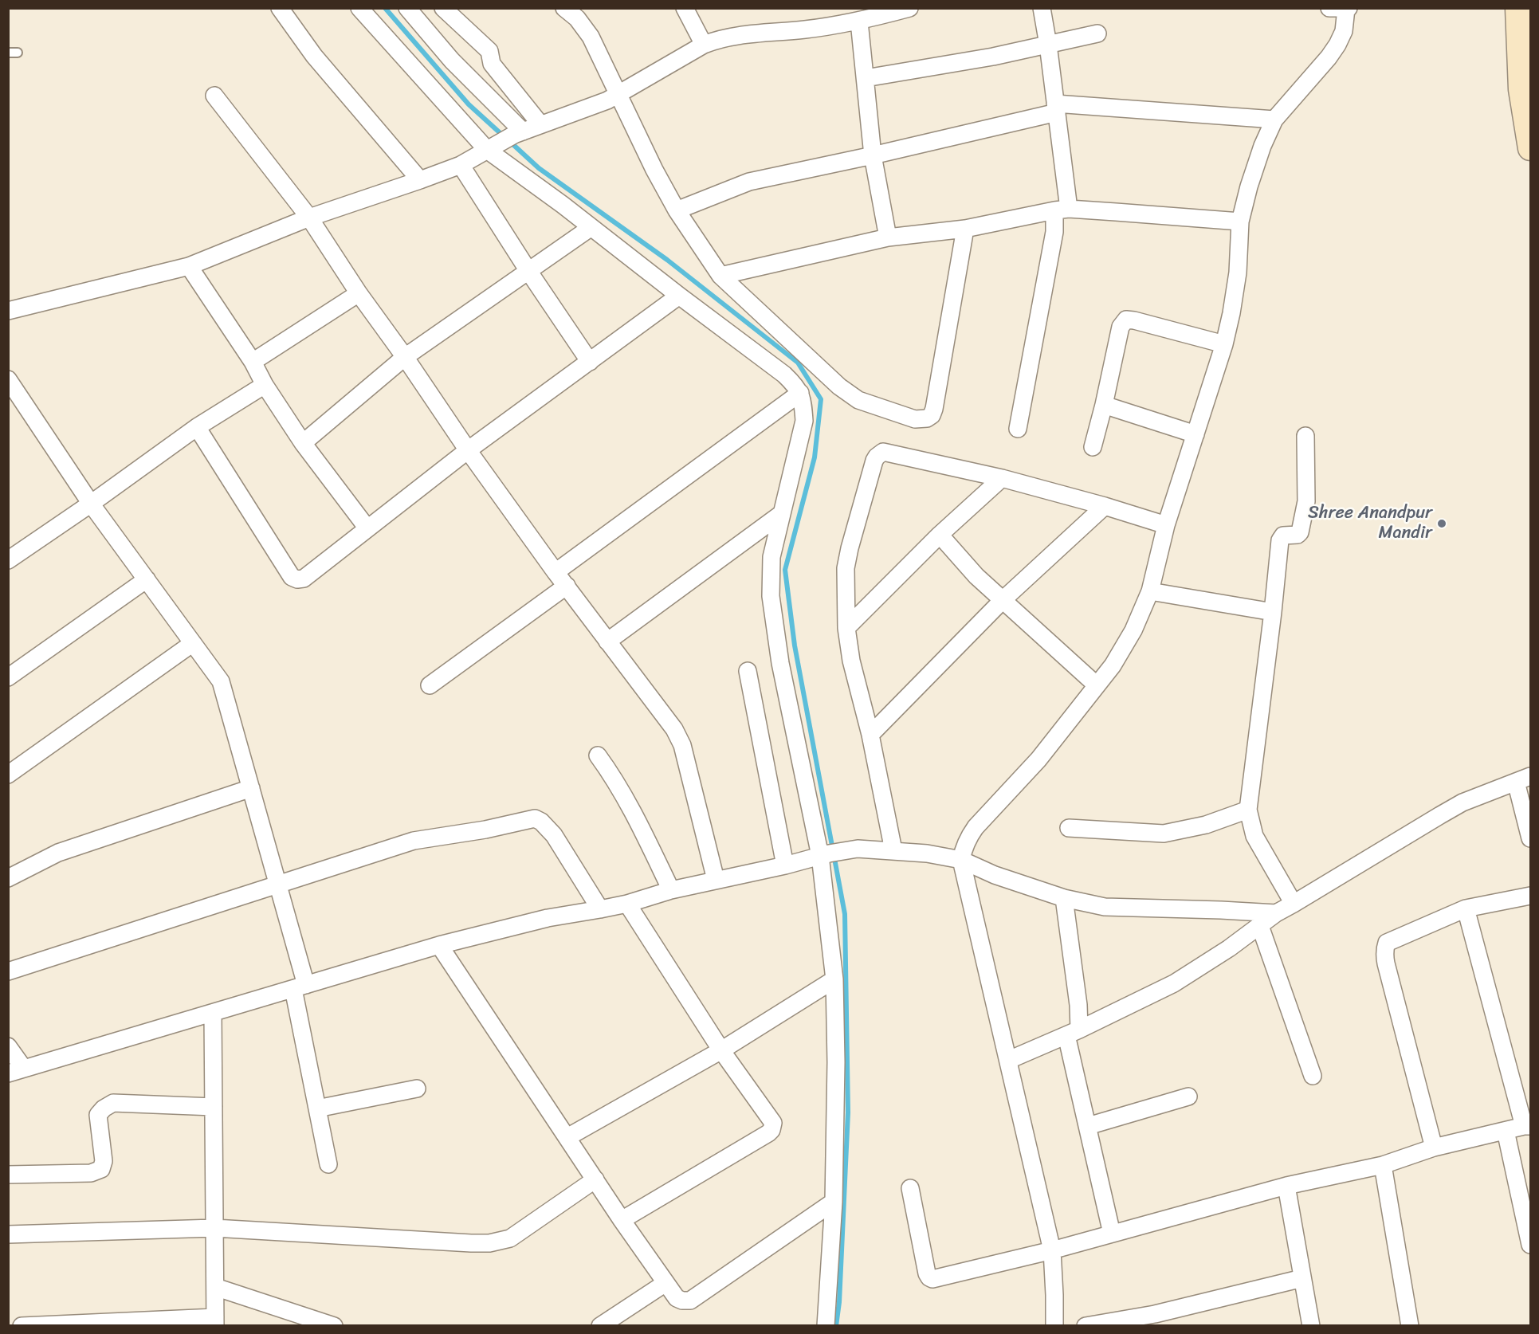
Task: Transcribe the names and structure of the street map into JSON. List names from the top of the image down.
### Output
{
  "places": ["Shree Anandpur Mandir"]
}
